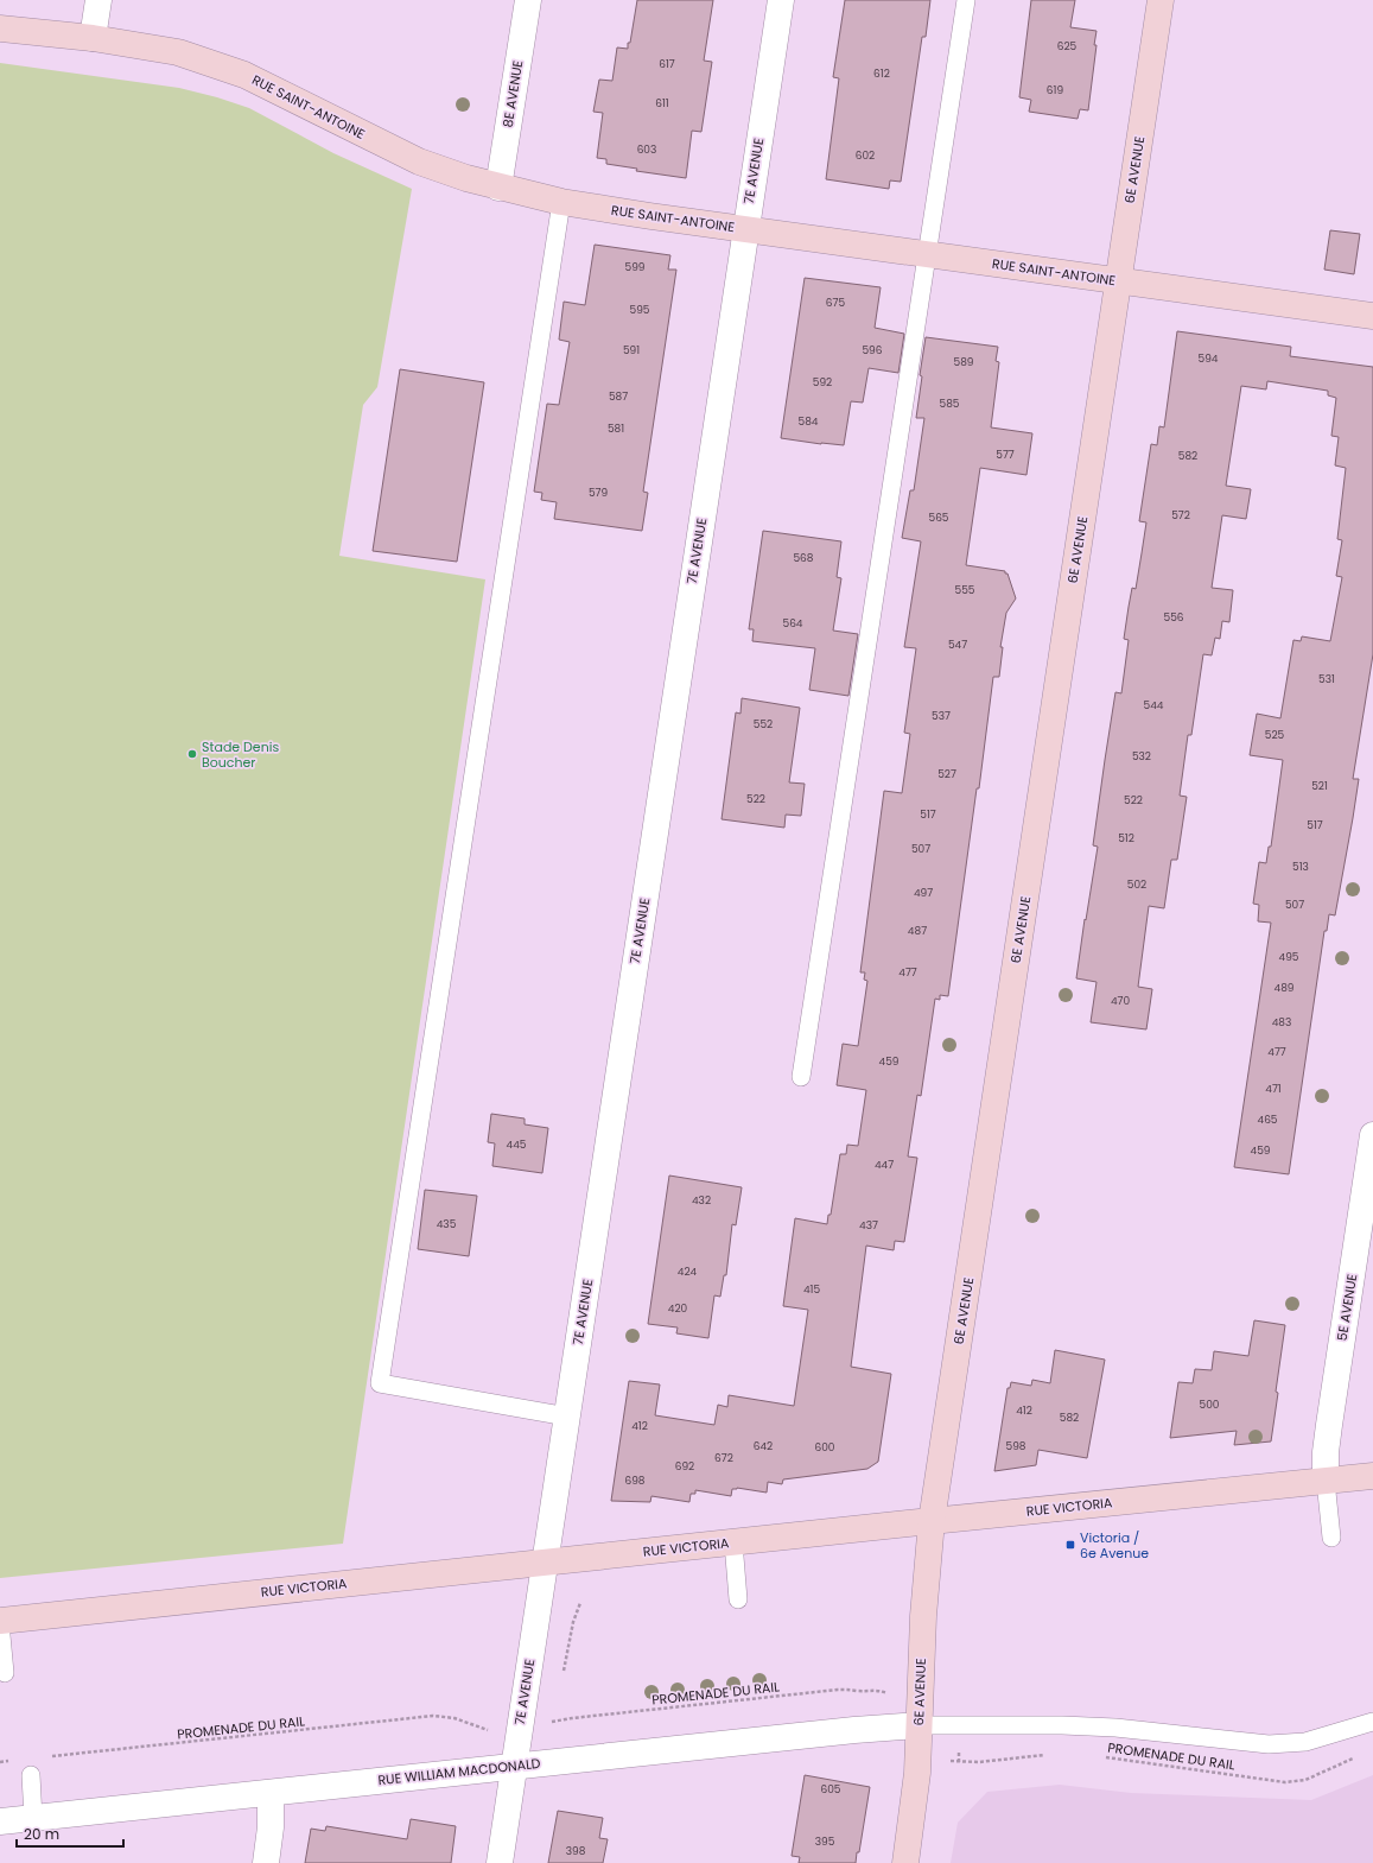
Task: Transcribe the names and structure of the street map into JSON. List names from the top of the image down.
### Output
{
  "streets": {
    "street": [
      "8E AVENUE",
      "RUE SAINT-ANTOINE",
      "6E AVENUE",
      "7E AVENUE",
      "5E AVENUE",
      "RUE VICTORIA",
      "RUE WILLIAM MACDONALD"
    ],
    "path": ["PROMENADE DU RAIL"]
  },
  "crossings": [
    ["8E AVENUE", "RUE SAINT-ANTOINE"],
    ["RUE SAINT-ANTOINE", "6E AVENUE"],
    ["RUE SAINT-ANTOINE", "7E AVENUE"],
    ["6E AVENUE", "RUE VICTORIA"],
    ["6E AVENUE", "RUE WILLIAM MACDONALD"],
    ["7E AVENUE", "RUE VICTORIA"],
    ["7E AVENUE", "RUE WILLIAM MACDONALD"],
    ["5E AVENUE", "RUE VICTORIA"]
  ],
  "places": {
    "other": ["Stade Denis Boucher"],
    "transit": ["Victoria / 6e Avenue"]
  },
  "house_numbers": [
    "625",
    "617",
    "612",
    "619",
    "611",
    "603",
    "602",
    "599",
    "675",
    "595",
    "591",
    "596",
    "594",
    "589",
    "592",
    "587",
    "585",
    "584",
    "581",
    "577",
    "582",
    "579",
    "572",
    "565",
    "568",
    "555",
    "556",
    "564",
    "547",
    "531",
    "544",
    "537",
    "552",
    "525",
    "532",
    "527",
    "521",
    "522",
    "522",
    "517",
    "517",
    "512",
    "507",
    "513",
    "502",
    "497",
    "507",
    "487",
    "495",
    "477",
    "489",
    "470",
    "483",
    "477",
    "459",
    "471",
    "465",
    "445",
    "459",
    "447",
    "432",
    "435",
    "437",
    "424",
    "415",
    "420",
    "500",
    "412",
    "582",
    "412",
    "642",
    "598",
    "600",
    "672",
    "692",
    "698",
    "605",
    "395",
    "398"
  ],
  "scale_bar": "20 m"
}
